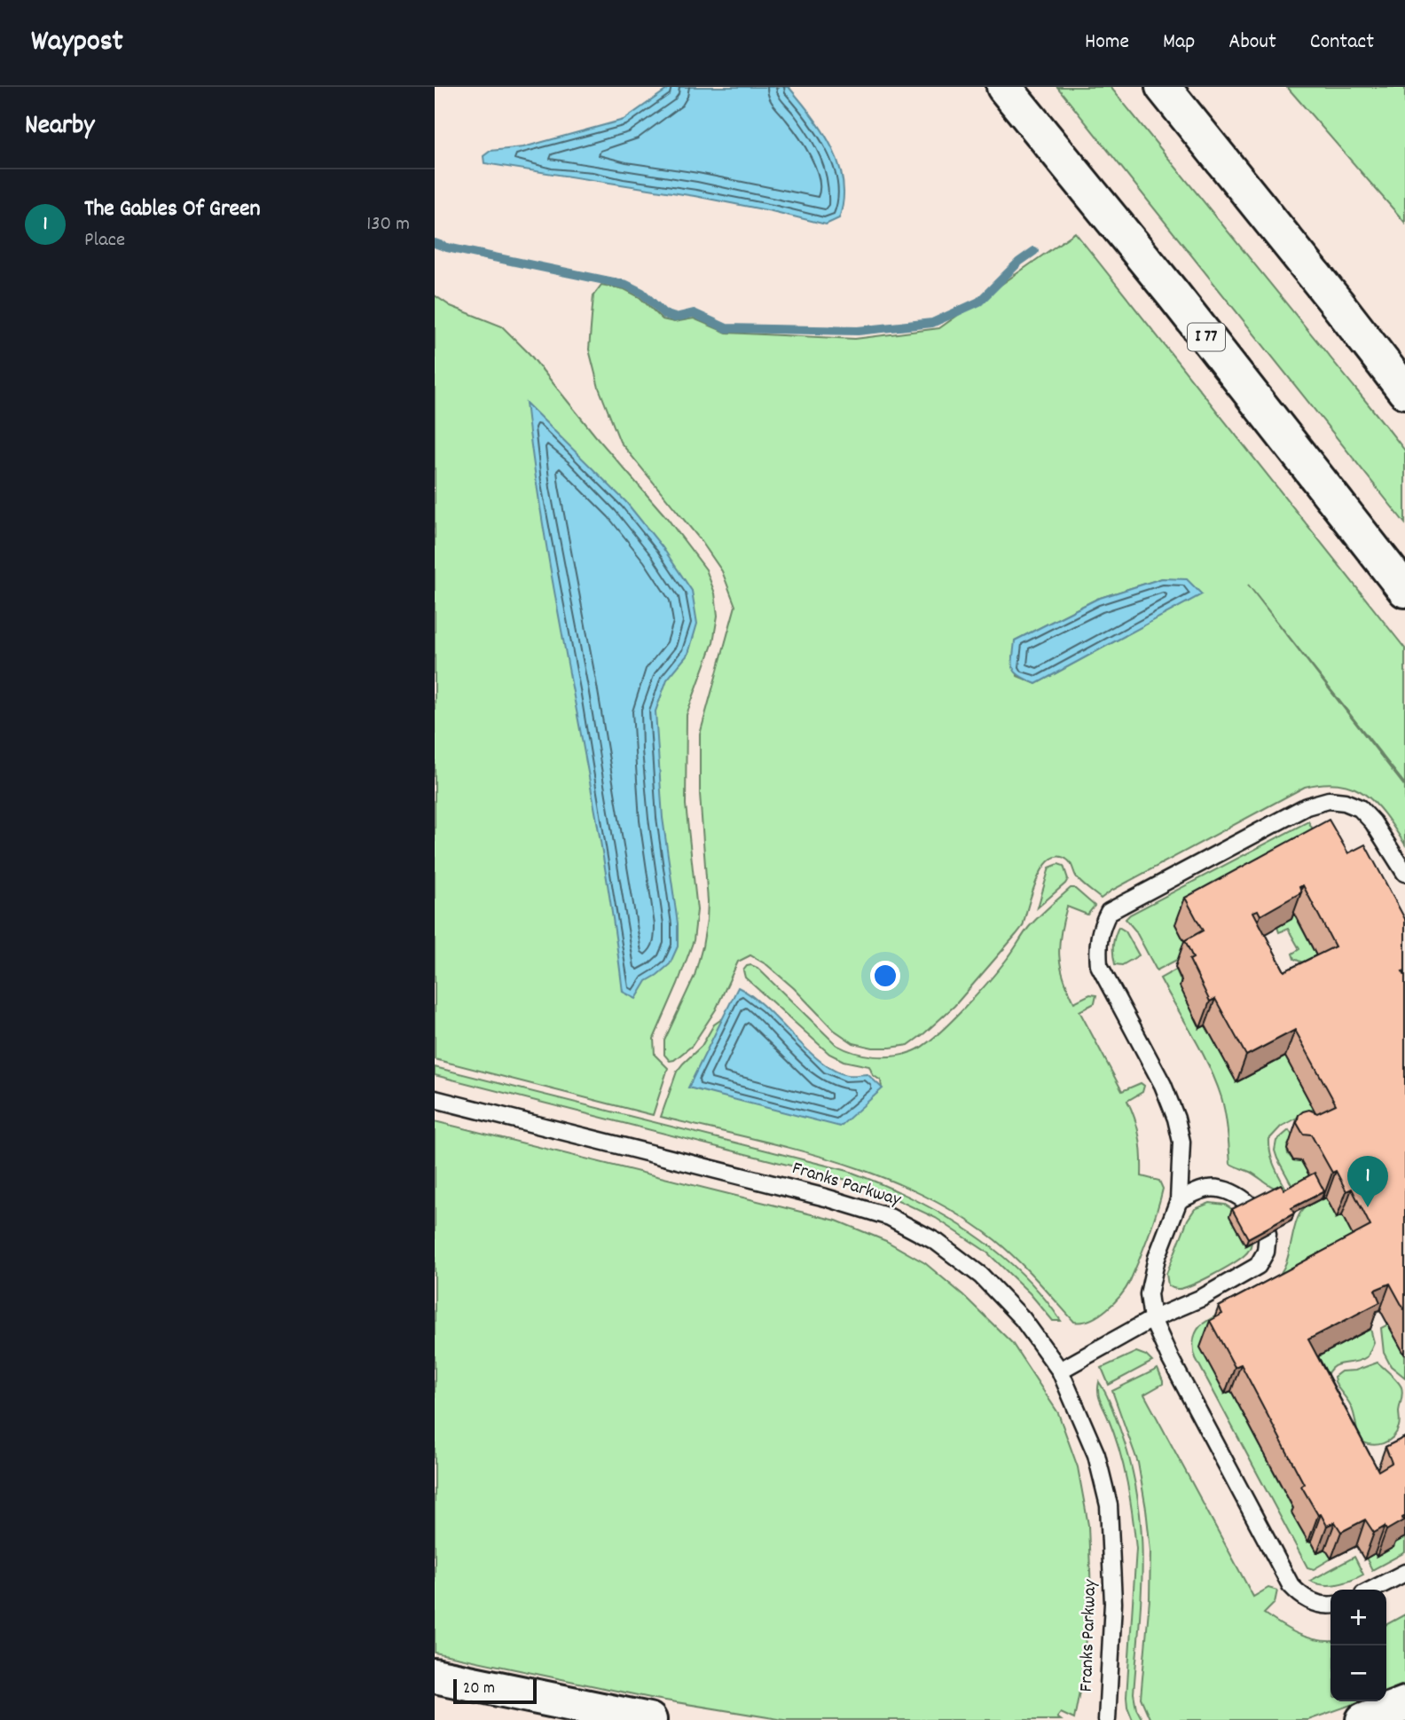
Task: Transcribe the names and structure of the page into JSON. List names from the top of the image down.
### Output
{
  "streets": {
    "main road": ["I 77"],
    "lane": ["Franks Parkway"]
  },
  "scale_bar": "20 m",
  "page": {
    "header": "Waypost",
    "nav": [
      "Home",
      "Map",
      "About",
      "Contact"
    ],
    "heading": "Nearby",
    "list": [
      {
        "mark": "1",
        "name": "The Gables Of Green",
        "note": "Place",
        "value": "130 m"
      }
    ],
    "pins": "1",
    "map_buttons": ["+", "−"],
    "scale": "20 m"
  }
}
